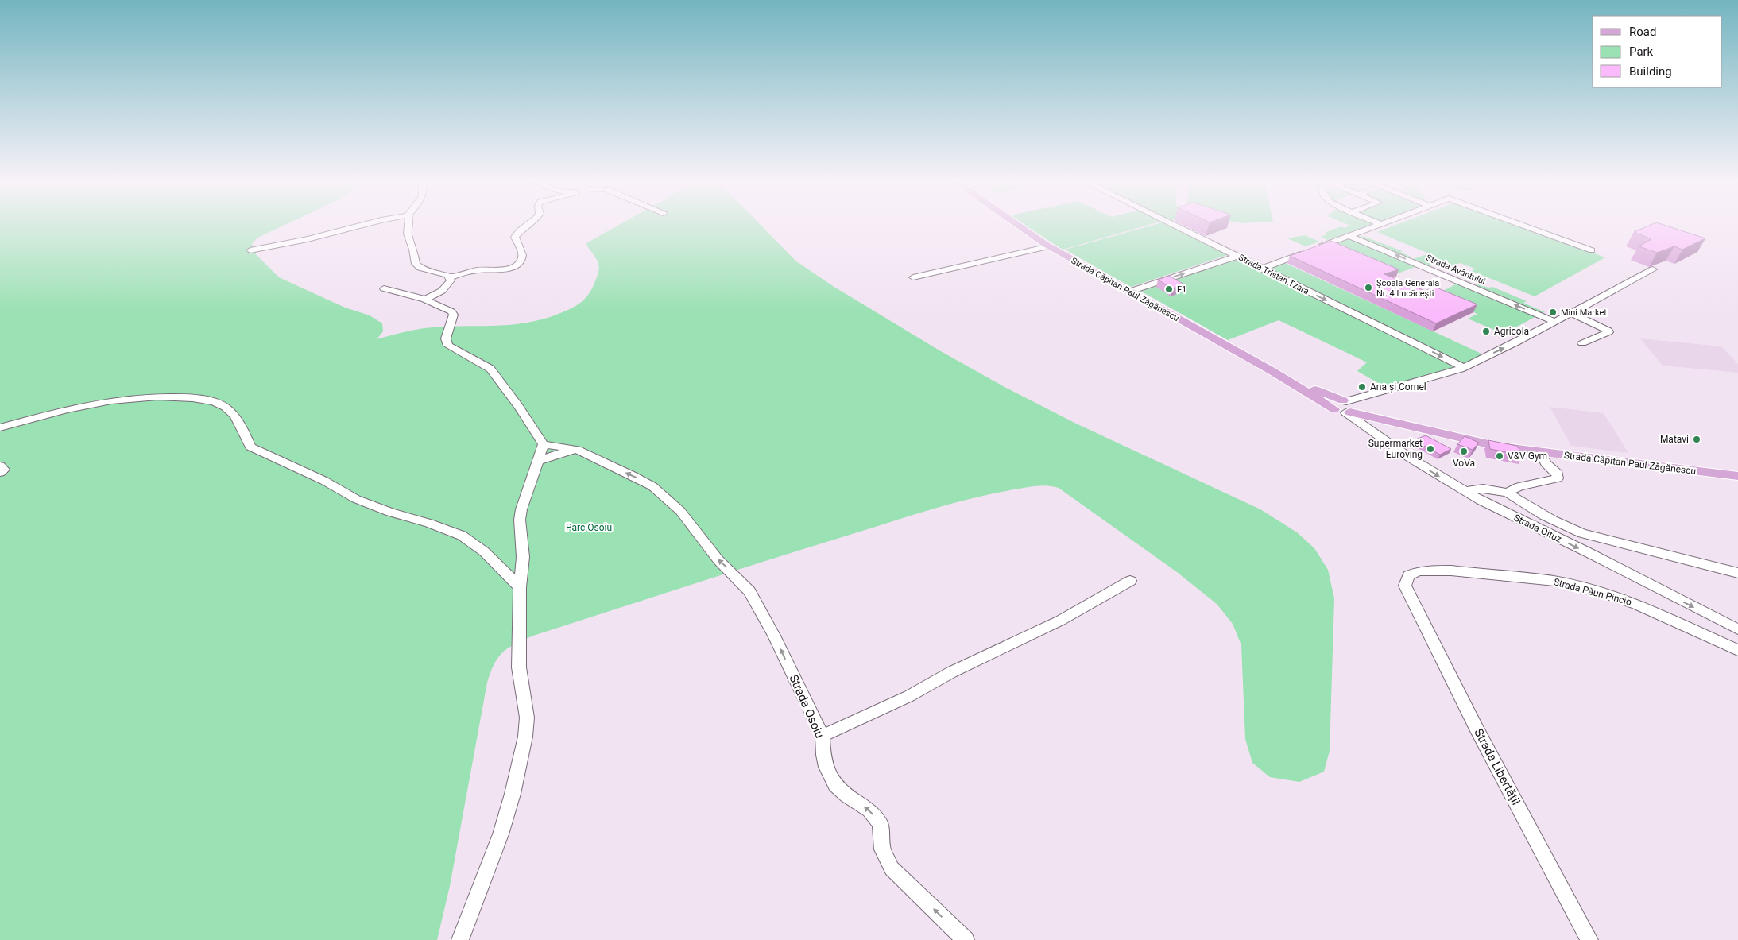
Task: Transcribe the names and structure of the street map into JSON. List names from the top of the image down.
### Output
{
  "streets": {
    "main road": ["Strada Căpitan Paul Zăgănescu"],
    "street": [
      "Strada Avântului",
      "Strada Tristan Tzara",
      "Strada Oituz",
      "Strada Păun Pincio",
      "Strada Osoiu",
      "Strada Libertății"
    ]
  },
  "crossings": [
    ["Strada Căpitan Paul Zăgănescu", "Strada Oituz"],
    ["Strada Păun Pincio", "Strada Libertății"]
  ],
  "one_way": ["Strada Tristan Tzara", "Strada Osoiu"],
  "parks": ["Parc Osoiu"],
  "places": [
    "Școala Generală Nr. 4 Lucăcești",
    "F1",
    "Mini Market",
    "Agricola",
    "Ana și Cornel",
    "Matavi",
    "Supermarket Euroving",
    "VoVa",
    "V&V Gym"
  ],
  "legend": ["Road", "Park", "Building"]
}
